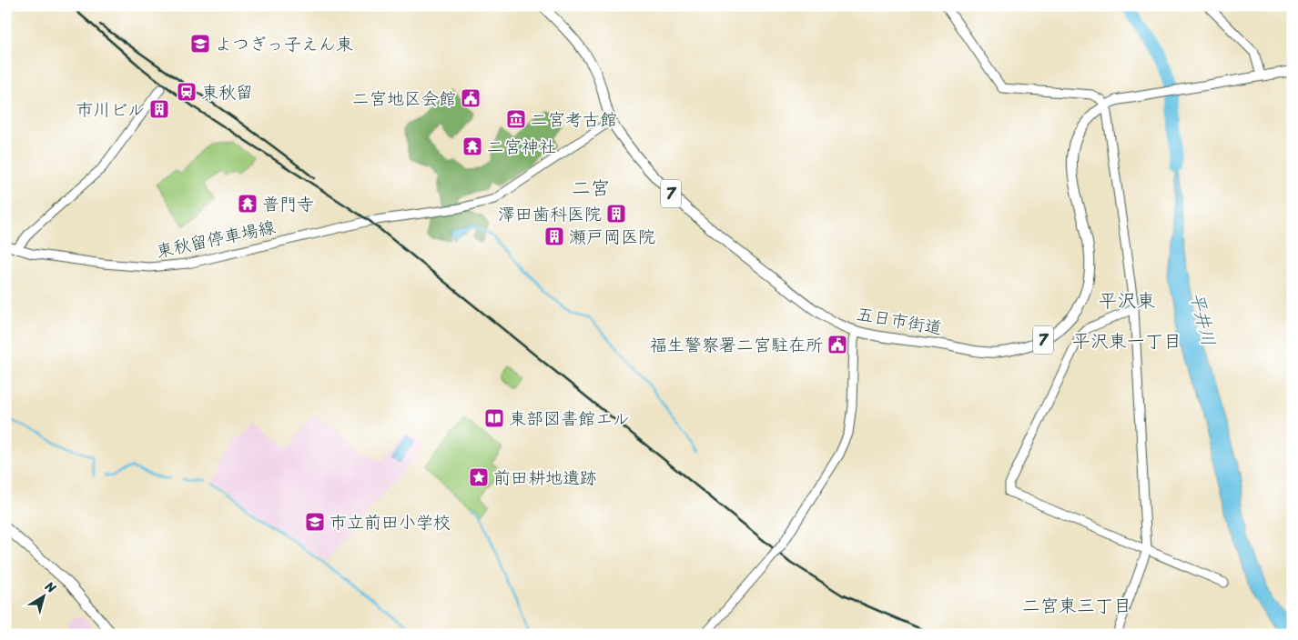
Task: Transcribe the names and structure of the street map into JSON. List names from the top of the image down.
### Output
{
  "streets": {
    "main road": ["7", "五日市街道"],
    "street": ["東秋留停車場線"]
  },
  "crossings": [
    ["7", "五日市街道"],
    ["東秋留停車場線", "五日市街道"]
  ],
  "districts": [
    "二宮",
    "平沢東",
    "平沢東一丁目",
    "二宮東三丁目"
  ],
  "water": ["平井川"],
  "places": {
    "school or university": ["よつぎっ⼦えん東", "市立前田小学校"],
    "station": ["東秋留"],
    "public building": ["二宮地区会館", "福生警察署二宮駐在所"],
    "building": ["市川ビル", "澤田歯科医院", "瀬戸岡医院"],
    "museum": ["二宮考古館"],
    "temple": ["二宮神社", "普門寺"],
    "library": ["東部図書館エル"],
    "place": ["前田耕地遺跡"]
  },
  "north": "top right"
}
